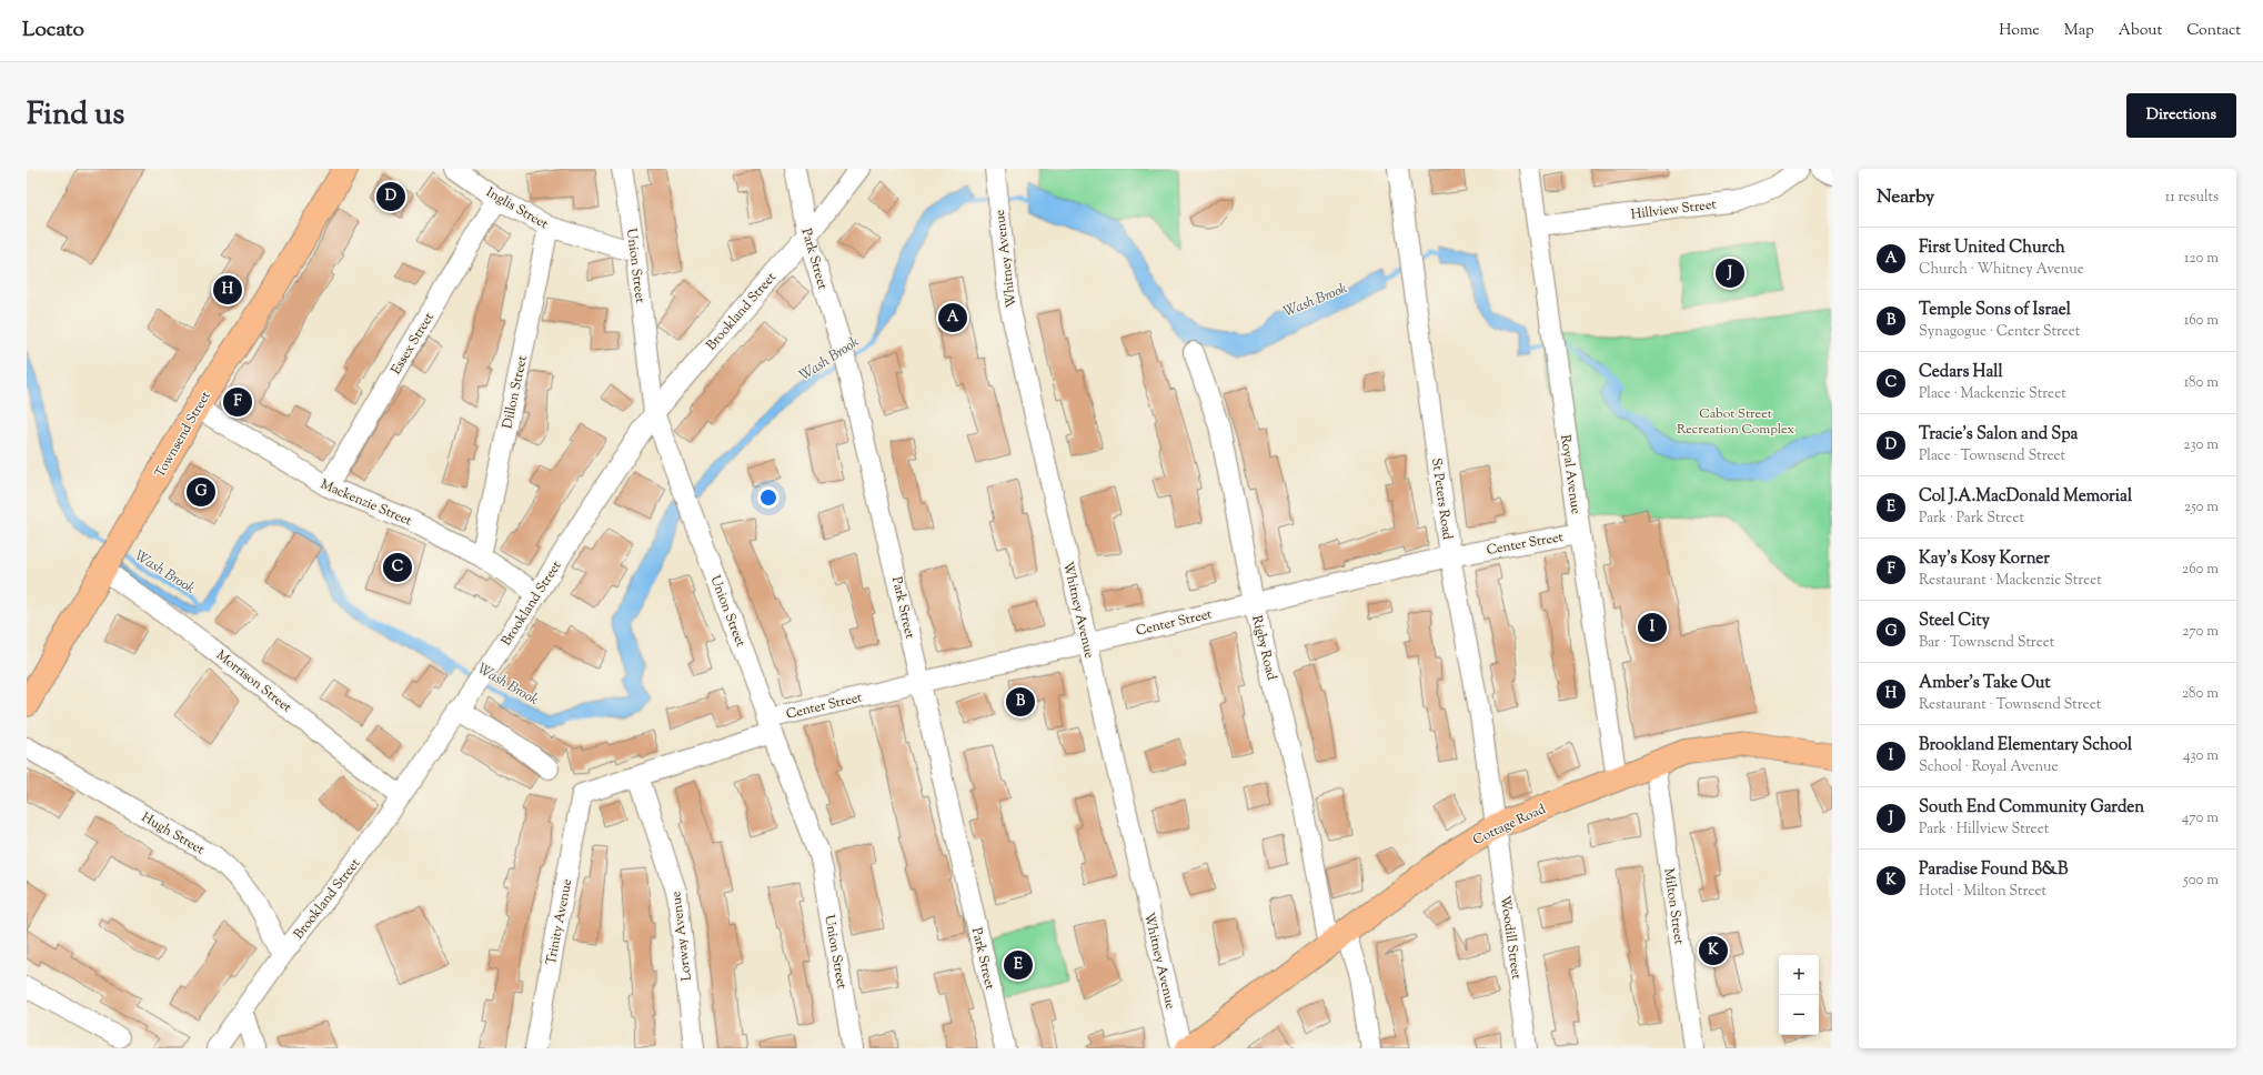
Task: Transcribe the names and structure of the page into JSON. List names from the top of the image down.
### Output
{
  "streets": {
    "main road": ["Townsend Street", "Cottage Road"],
    "street": [
      "Inglis Street",
      "Hillview Street",
      "Park Street",
      "Whitney Avenue",
      "Union Street",
      "Brookland Street",
      "Essex Street",
      "Dillon Street",
      "Royal Avenue",
      "St Peters Road",
      "Mackenzie Street",
      "Center Street",
      "Rigby Road",
      "Morrison Street",
      "Hugh Street",
      "Milton Street",
      "Trinity Avenue",
      "Lorway Avenue",
      "Woodill Street"
    ]
  },
  "crossings": [
    ["Inglis Street", "Union Street"],
    ["Inglis Street", "Essex Street"],
    ["Inglis Street", "Dillon Street"],
    ["Hillview Street", "Royal Avenue"],
    ["Park Street", "Brookland Street"],
    ["Park Street", "Center Street"],
    ["Whitney Avenue", "Center Street"],
    ["Union Street", "Brookland Street"],
    ["Union Street", "Center Street"],
    ["Brookland Street", "Mackenzie Street"],
    ["Brookland Street", "Morrison Street"],
    ["Brookland Street", "Hugh Street"],
    ["Essex Street", "Mackenzie Street"],
    ["Dillon Street", "Mackenzie Street"],
    ["Townsend Street", "Mackenzie Street"],
    ["Townsend Street", "Morrison Street"],
    ["Royal Avenue", "Center Street"],
    ["Royal Avenue", "Cottage Road"],
    ["St Peters Road", "Center Street"],
    ["St Peters Road", "Cottage Road"],
    ["St Peters Road", "Woodill Street"],
    ["Center Street", "Rigby Road"],
    ["Center Street", "Trinity Avenue"],
    ["Center Street", "Lorway Avenue"],
    ["Rigby Road", "Cottage Road"],
    ["Cottage Road", "Milton Street"],
    ["Cottage Road", "Woodill Street"]
  ],
  "water": ["Wash Brook"],
  "parks": ["Cabot Street Recreation Complex"],
  "page": {
    "header": "Locato",
    "nav": [
      "Home",
      "Map",
      "About",
      "Contact"
    ],
    "title": "Find us",
    "buttons": "Directions",
    "heading": ["Nearby", "11 results"],
    "pins": [
      "D",
      "J",
      "H",
      "A",
      "F",
      "G",
      "C",
      "I",
      "B",
      "K",
      "E"
    ],
    "list": [
      {
        "mark": "A",
        "name": "First United Church",
        "note": "Church · Whitney Avenue",
        "value": "120 m"
      },
      {
        "mark": "B",
        "name": "Temple Sons of Israel",
        "note": "Synagogue · Center Street",
        "value": "160 m"
      },
      {
        "mark": "C",
        "name": "Cedars Hall",
        "note": "Place · Mackenzie Street",
        "value": "180 m"
      },
      {
        "mark": "D",
        "name": "Tracie's Salon and Spa",
        "note": "Place · Townsend Street",
        "value": "230 m"
      },
      {
        "mark": "E",
        "name": "Col J.A.MacDonald Memorial",
        "note": "Park · Park Street",
        "value": "250 m"
      },
      {
        "mark": "F",
        "name": "Kay's Kosy Korner",
        "note": "Restaurant · Mackenzie Street",
        "value": "260 m"
      },
      {
        "mark": "G",
        "name": "Steel City",
        "note": "Bar · Townsend Street",
        "value": "270 m"
      },
      {
        "mark": "H",
        "name": "Amber's Take Out",
        "note": "Restaurant · Townsend Street",
        "value": "280 m"
      },
      {
        "mark": "I",
        "name": "Brookland Elementary School",
        "note": "School · Royal Avenue",
        "value": "430 m"
      },
      {
        "mark": "J",
        "name": "South End Community Garden",
        "note": "Park · Hillview Street",
        "value": "470 m"
      },
      {
        "mark": "K",
        "name": "Paradise Found B&B",
        "note": "Hotel · Milton Street",
        "value": "500 m"
      }
    ],
    "map_buttons": ["+", "−"]
  }
}
